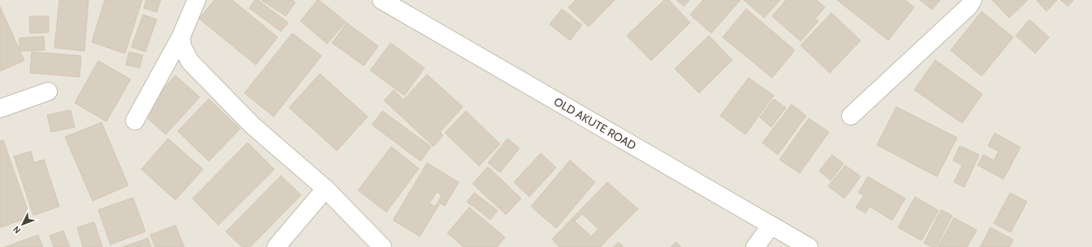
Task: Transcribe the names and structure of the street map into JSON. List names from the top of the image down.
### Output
{
  "streets": {
    "street": ["OLD AKUTE ROAD"]
  },
  "north": "bottom left"
}
